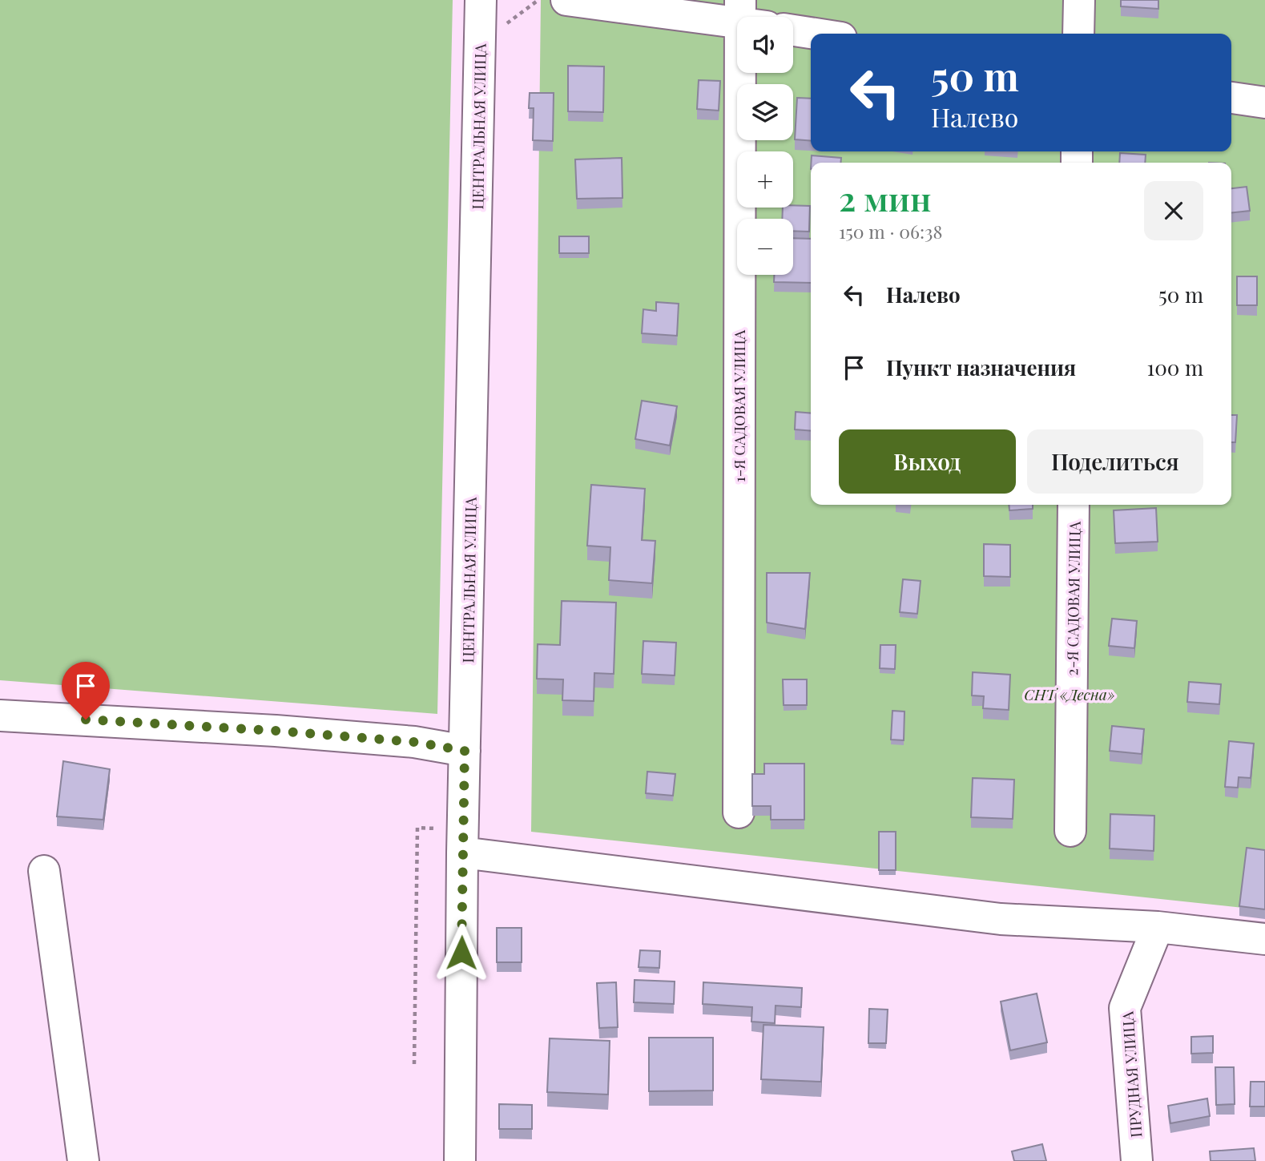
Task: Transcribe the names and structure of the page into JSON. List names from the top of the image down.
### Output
{
  "streets": {
    "street": [
      "ЦЕНТРАЛЬНАЯ УЛИЦА",
      "1-Я САДОВАЯ УЛИЦА",
      "2-Я САДОВАЯ УЛИЦА",
      "ПРУДНАЯ УЛИЦА"
    ]
  },
  "parks": ["СНТ «Десна»"],
  "page": {
    "map_buttons": ["+", "−"],
    "turn": ["50 m", "Налево"],
    "heading": ["2 мин", "150 m · 06:38"],
    "list": [
      {
        "name": "Налево",
        "value": "50 m"
      },
      {
        "name": "Пункт назначения",
        "value": "100 m"
      }
    ],
    "buttons": ["Выход", "Поделиться"]
  }
}
